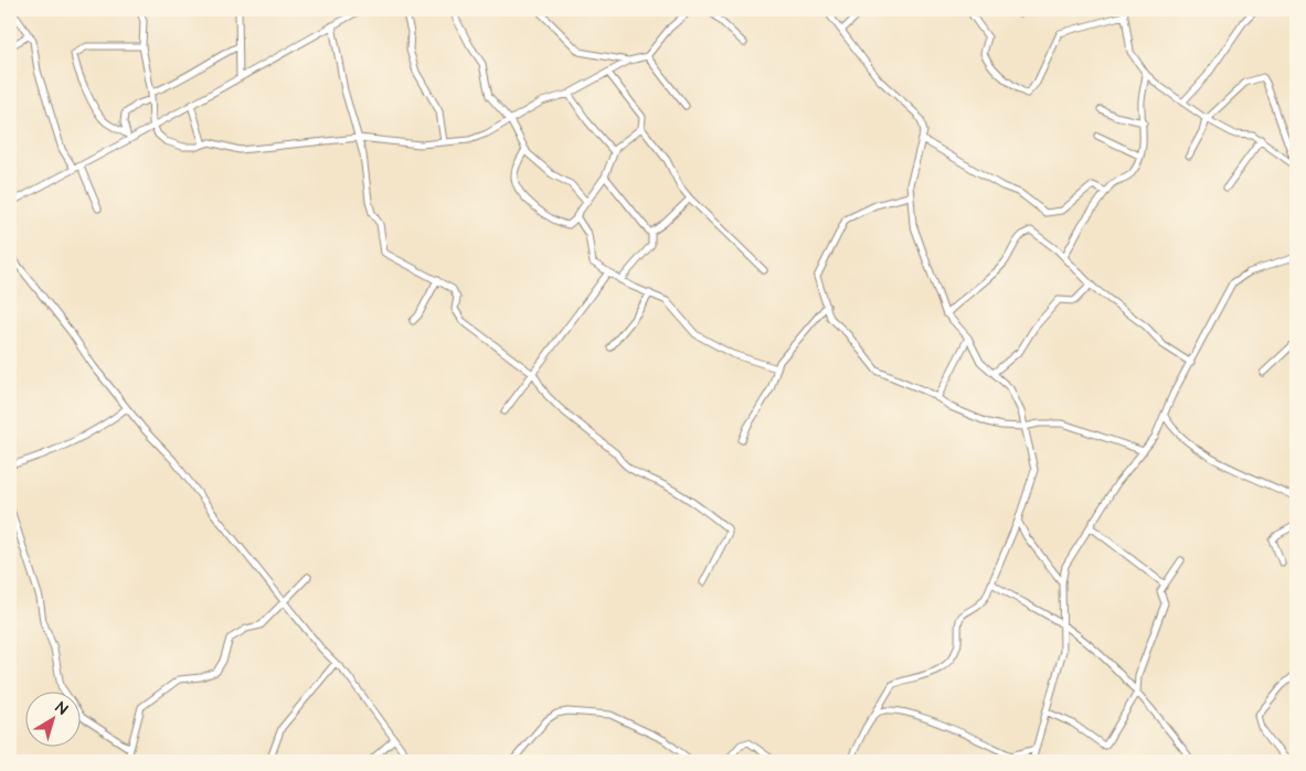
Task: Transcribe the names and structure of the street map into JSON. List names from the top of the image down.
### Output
{
  "north": "top right"
}
